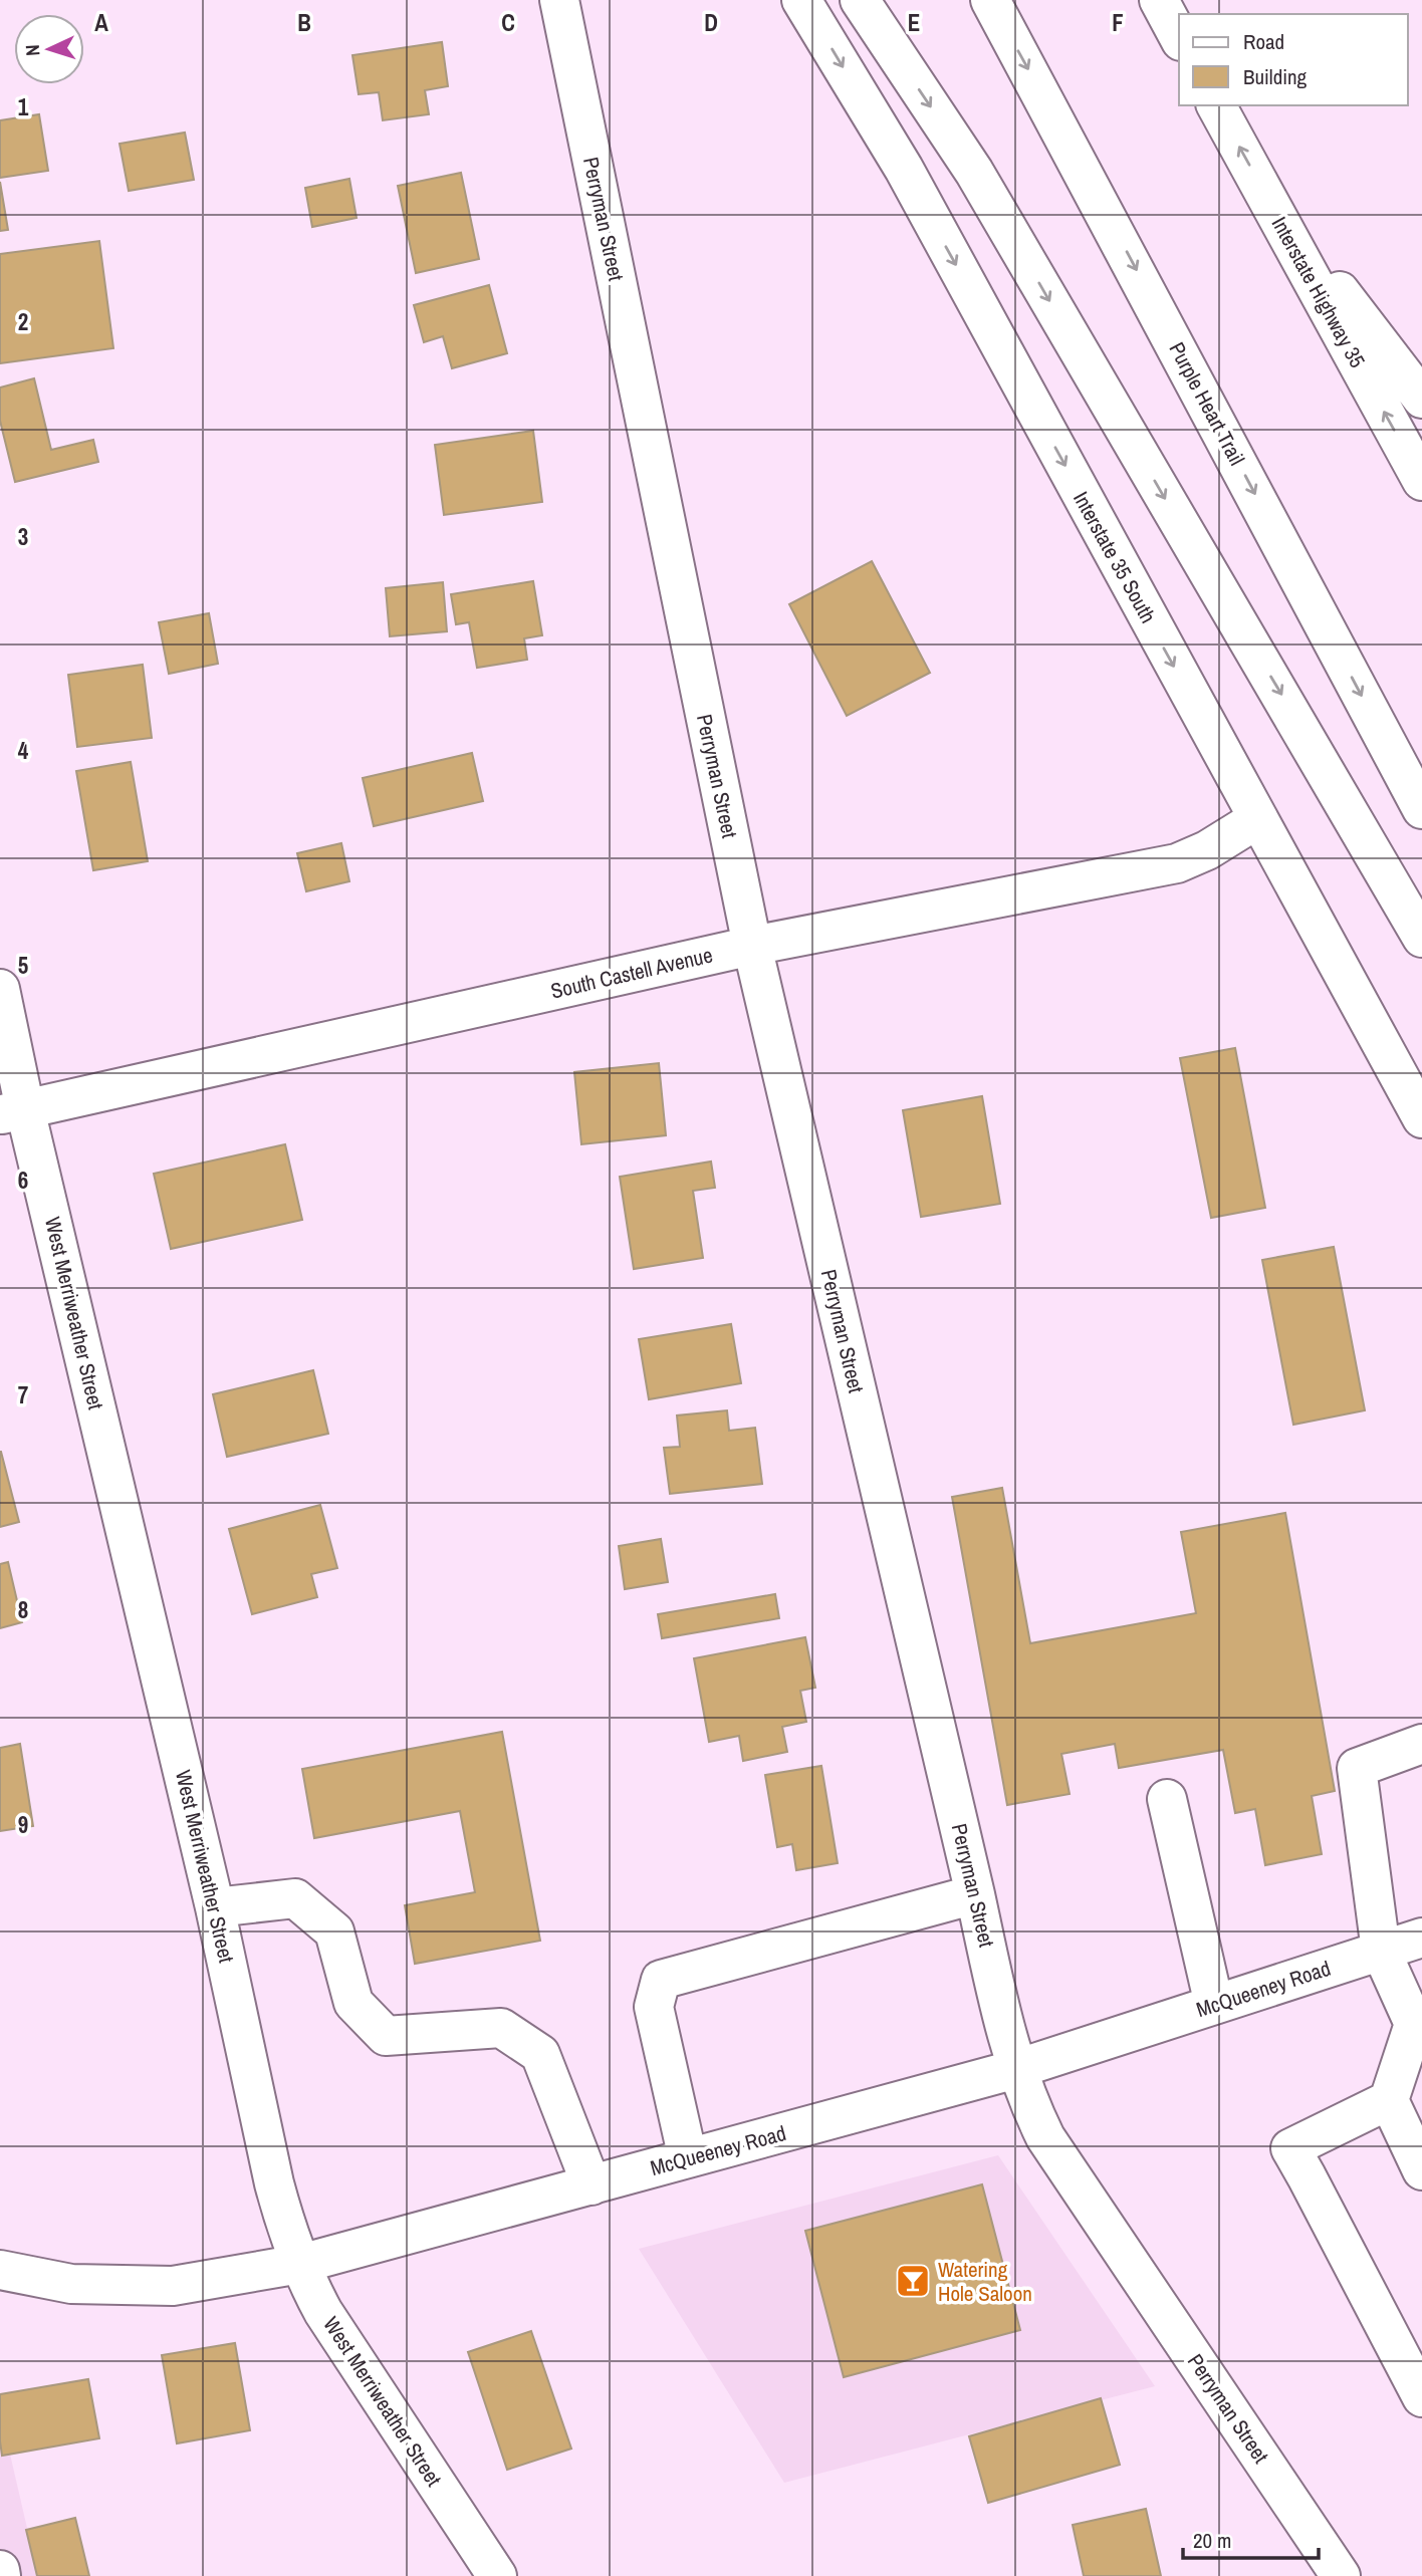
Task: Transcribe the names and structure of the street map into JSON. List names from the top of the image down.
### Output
{
  "streets": {
    "main road": [
      "Perryman Street",
      "Interstate Highway 35",
      "Purple Heart Trail",
      "Interstate 35 South",
      "South Castell Avenue",
      "West Merriweather Street",
      "McQueeney Road"
    ]
  },
  "crossings": [
    ["Perryman Street", "South Castell Avenue"],
    ["Perryman Street", "McQueeney Road"],
    ["Interstate 35 South", "South Castell Avenue"],
    ["South Castell Avenue", "West Merriweather Street"],
    ["West Merriweather Street", "McQueeney Road"]
  ],
  "places": {
    "bar": ["Watering Hole Saloon"]
  },
  "legend": ["Road", "Building"],
  "scale_bar": "20 m",
  "north": "left",
  "grid": {
    "columns": [
      "A",
      "B",
      "C",
      "D",
      "E",
      "F"
    ],
    "rows": [
      "1",
      "2",
      "3",
      "4",
      "5",
      "6",
      "7",
      "8",
      "9"
    ]
  }
}
